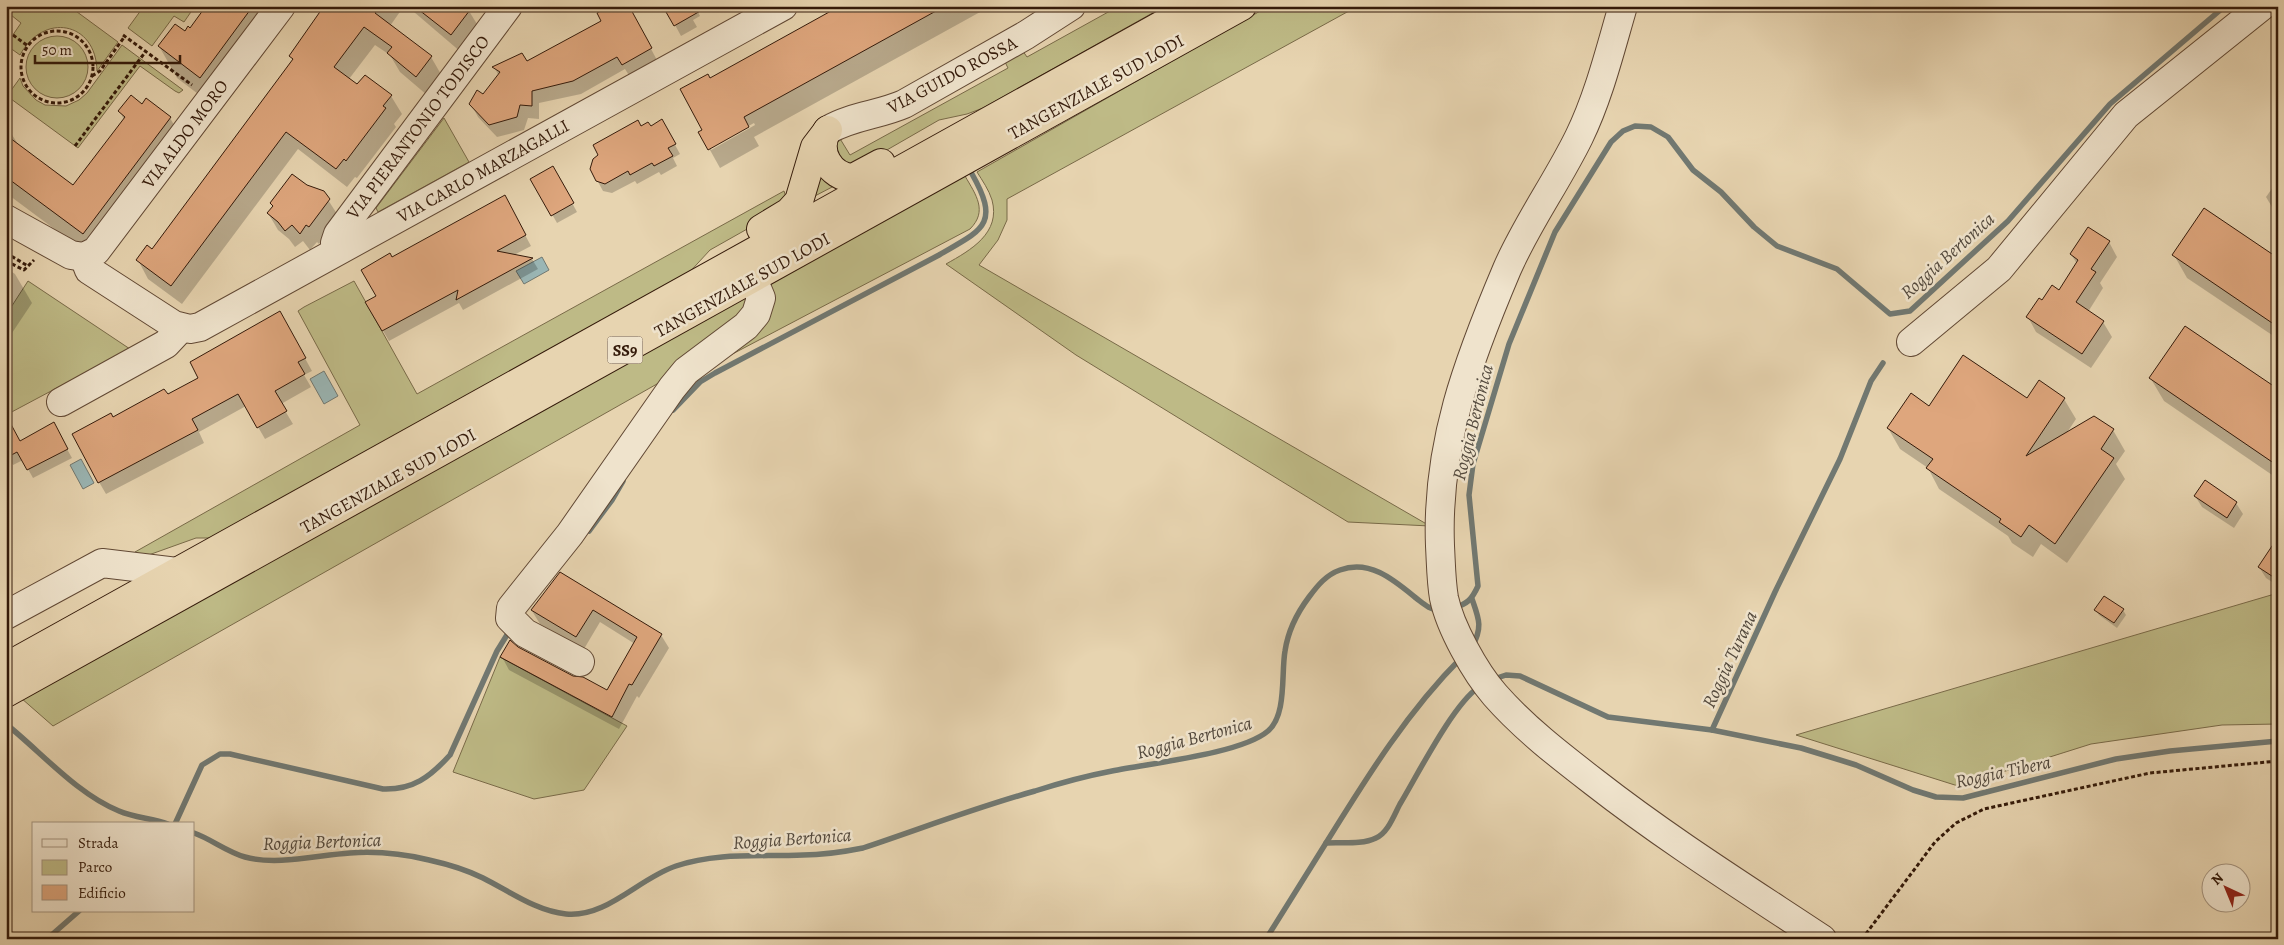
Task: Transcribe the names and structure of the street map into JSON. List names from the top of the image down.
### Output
{
  "streets": {
    "highway": ["TANGENZIALE SUD LODI", "SS9"],
    "street": [
      "VIA GUIDO ROSSA",
      "VIA PIERANTONIO TODISCO",
      "VIA ALDO MORO",
      "VIA CARLO MARZAGALLI"
    ]
  },
  "crossings": [
    ["VIA PIERANTONIO TODISCO", "VIA CARLO MARZAGALLI"]
  ],
  "water": ["Roggia Bertonica", "Roggia Turana", "Roggia Tibera"],
  "legend": ["Strada", "Parco", "Edificio"],
  "scale_bar": "50 m",
  "north": "top left"
}
